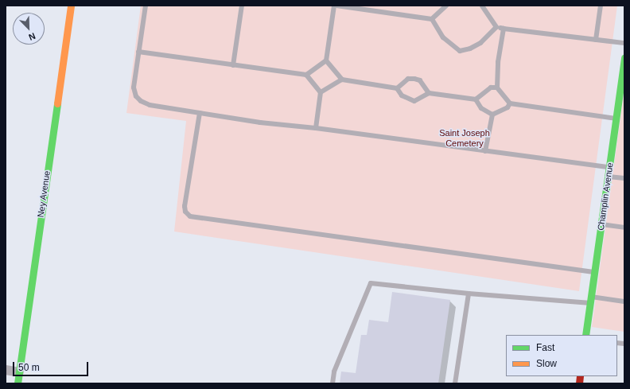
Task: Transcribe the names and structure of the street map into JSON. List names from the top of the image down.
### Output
{
  "streets": {
    "street": ["Ney Avenue", "Champlin Avenue"]
  },
  "parks": ["Saint Joseph Cemetery"],
  "legend": ["Fast", "Slow"],
  "scale_bar": "50 m",
  "north": "bottom right"
}
